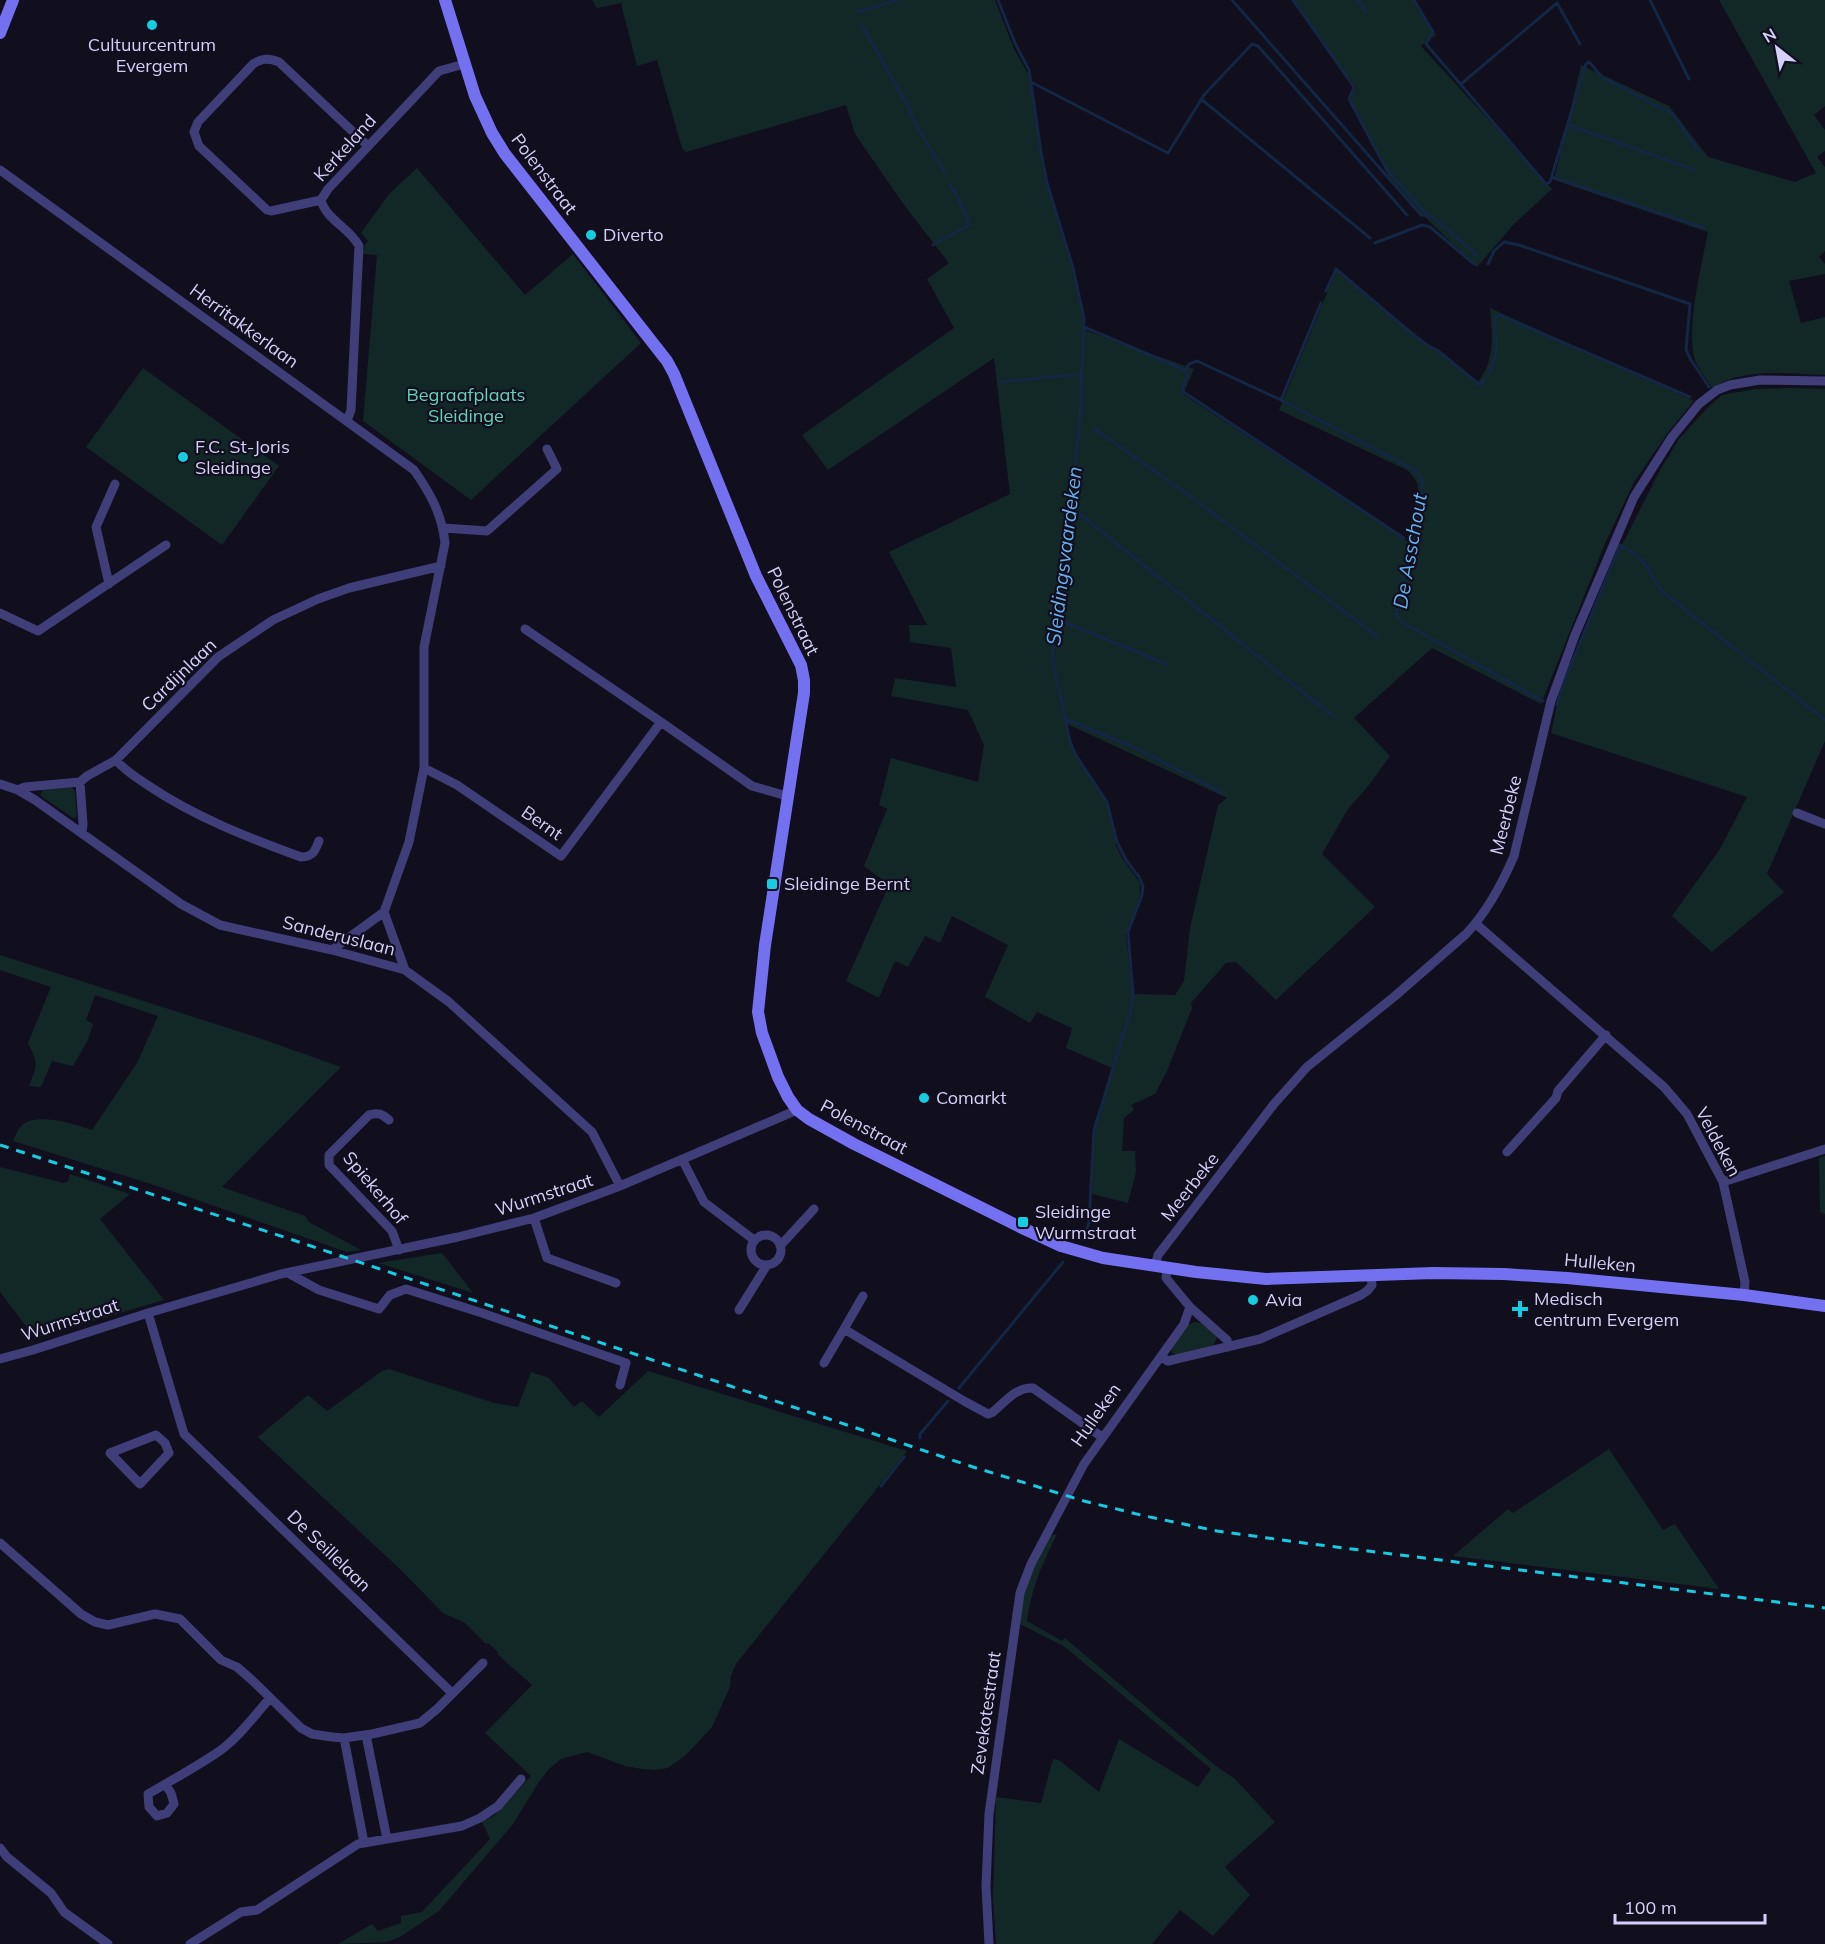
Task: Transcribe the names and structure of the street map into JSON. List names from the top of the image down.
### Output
{
  "streets": {
    "main road": ["Polenstraat", "Hulleken"],
    "street": [
      "Kerkeland",
      "Herritakkerlaan",
      "Cardijnlaan",
      "Meerbeke",
      "Bernt",
      "Sanderuslaan",
      "Veldeken",
      "Spiekerhof",
      "Wurmstraat",
      "De Seillelaan",
      "Zevekotestraat"
    ]
  },
  "crossings": [
    ["Kerkeland", "Polenstraat"],
    ["Kerkeland", "Herritakkerlaan"],
    ["Polenstraat", "Wurmstraat"],
    ["Polenstraat", "Hulleken"],
    ["Herritakkerlaan", "Cardijnlaan"],
    ["Herritakkerlaan", "Bernt"],
    ["Cardijnlaan", "Sanderuslaan"],
    ["Meerbeke", "Veldeken"],
    ["Meerbeke", "Hulleken"],
    ["Sanderuslaan", "Wurmstraat"],
    ["Veldeken", "Hulleken"],
    ["Spiekerhof", "Wurmstraat"],
    ["Wurmstraat", "De Seillelaan"],
    ["Hulleken", "Zevekotestraat"]
  ],
  "water": ["De Asschout", "Sleidingsvaardeken"],
  "parks": ["Begraafplaats Sleidinge"],
  "places": {
    "other": [
      "Cultuurcentrum Evergem",
      "Diverto",
      "F.C. St-Joris Sleidinge",
      "Comarkt",
      "Avia"
    ],
    "transit": ["Sleidinge Bernt", "Sleidinge Wurmstraat"],
    "health": ["Medisch centrum Evergem"]
  },
  "scale_bar": "100 m",
  "north": "top left"
}
